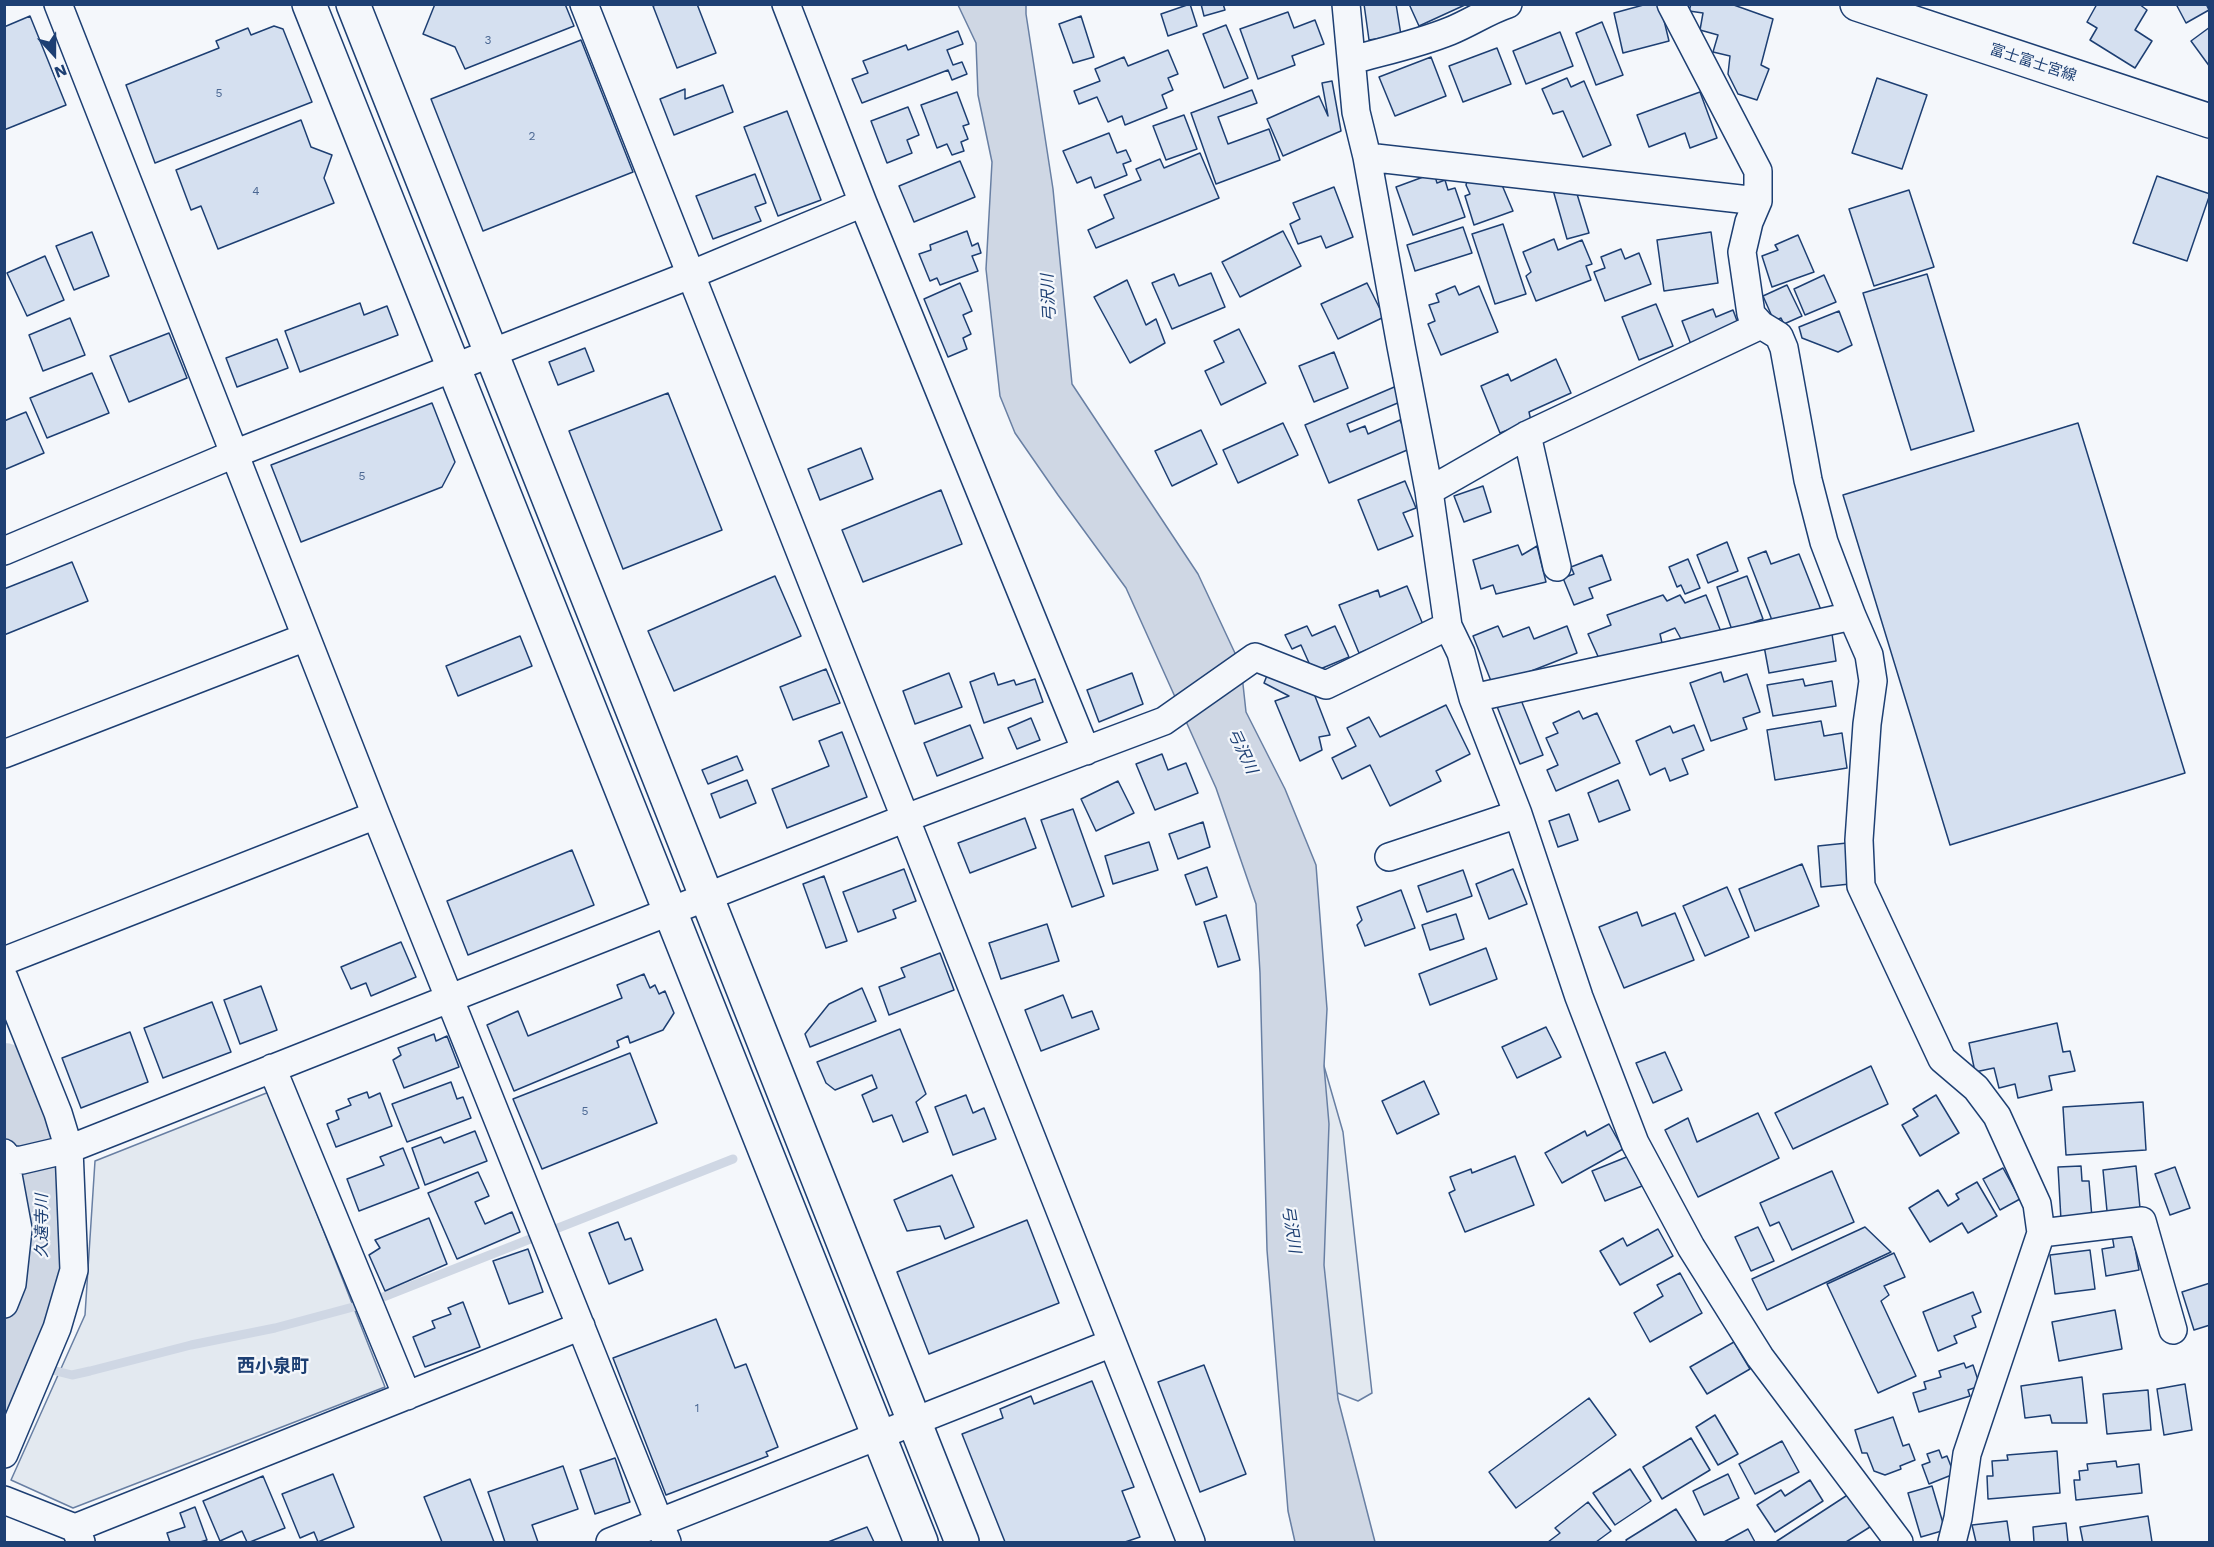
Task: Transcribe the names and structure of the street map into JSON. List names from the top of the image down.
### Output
{
  "streets": {
    "street": ["富士富士宮線"]
  },
  "districts": ["西小泉町"],
  "water": ["弓沢川", "久遠寺川"],
  "house_numbers": [
    "3",
    "5",
    "2",
    "4",
    "5",
    "5",
    "1"
  ],
  "north": "bottom"
}
